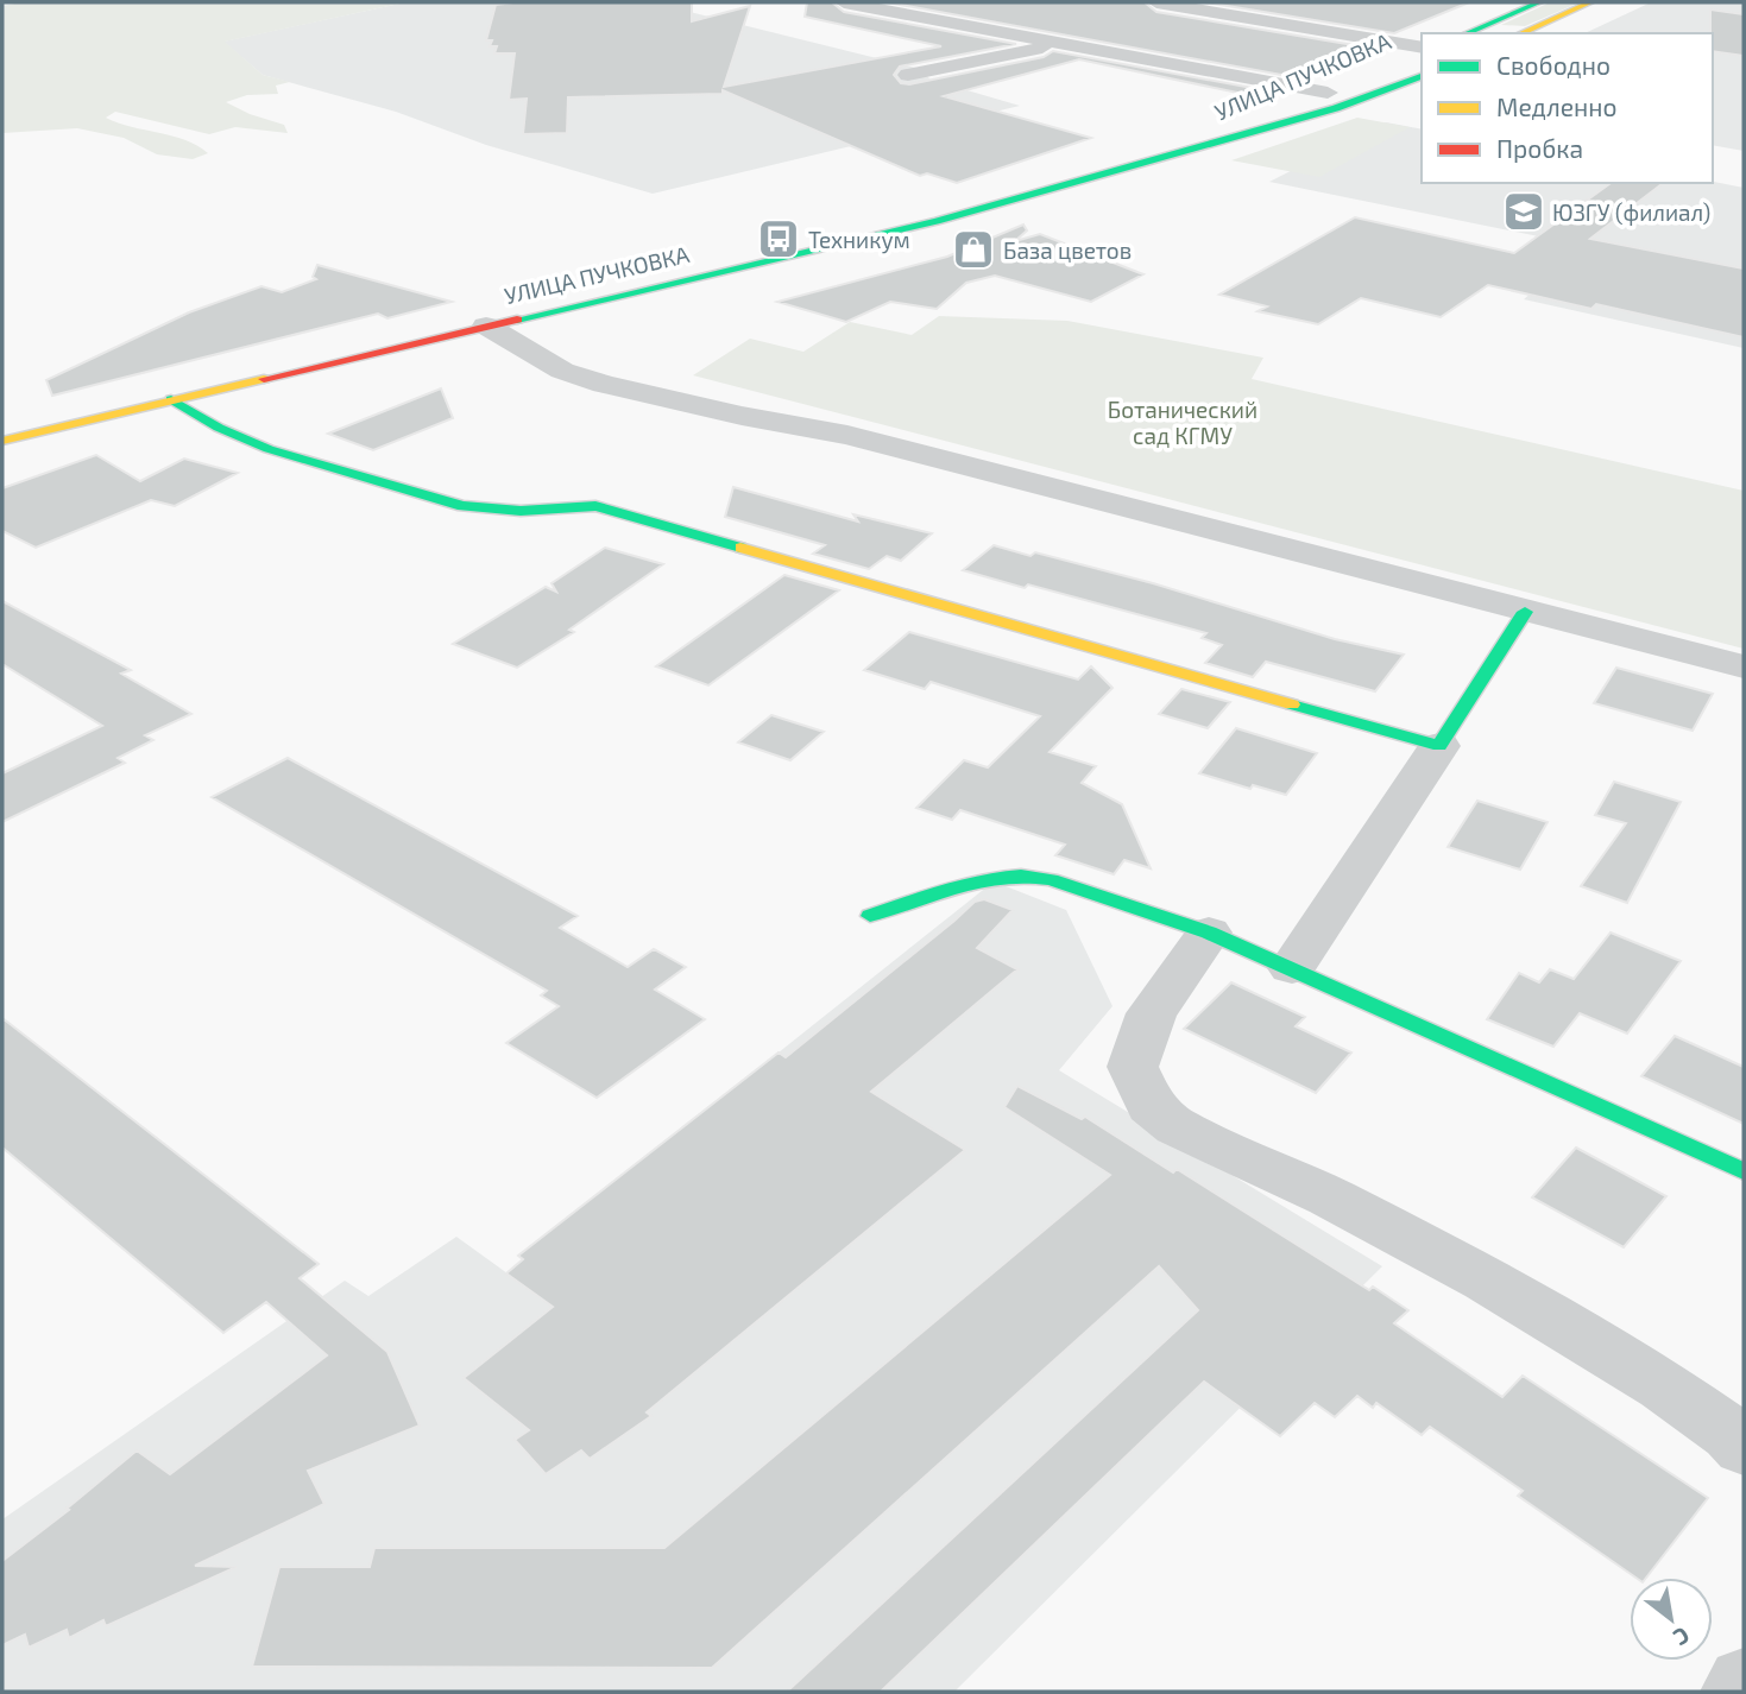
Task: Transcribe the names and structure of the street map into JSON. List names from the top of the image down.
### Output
{
  "streets": {
    "main road": ["УЛИЦА ПУЧКОВКА"]
  },
  "parks": ["Ботанический сад КГМУ"],
  "places": {
    "school or university": ["ЮЗГУ (филиал)"],
    "bus stop": ["Техникум"],
    "shop": ["База цветов"]
  },
  "legend": ["Свободно", "Медленно", "Пробка"],
  "north": "bottom right"
}
